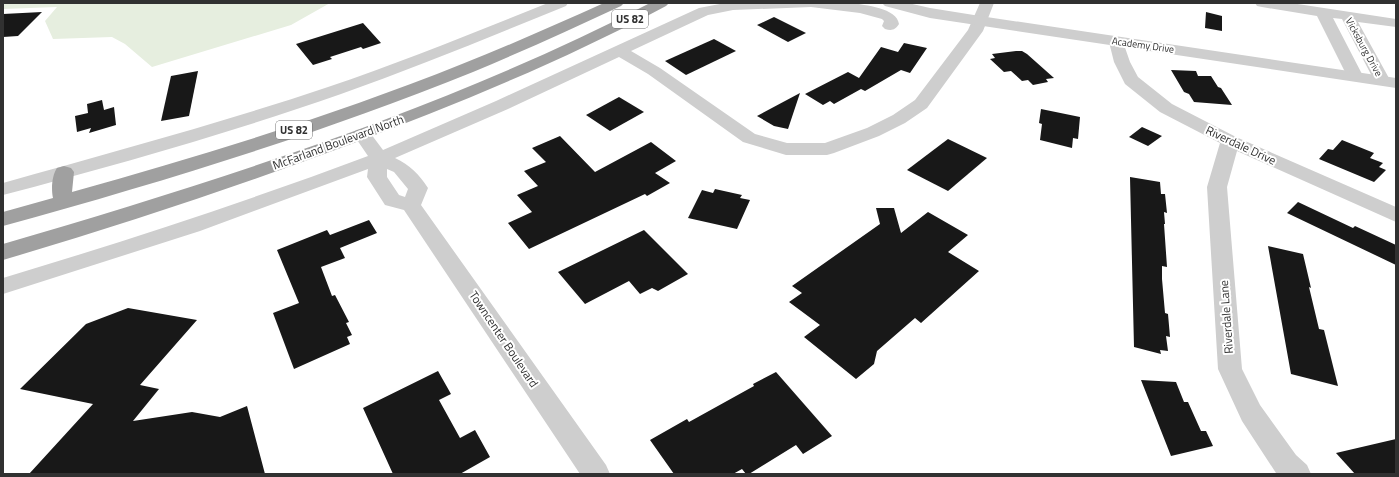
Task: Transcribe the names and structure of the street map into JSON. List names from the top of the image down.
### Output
{
  "streets": {
    "highway": ["US 82", "McFarland Boulevard North"],
    "street": [
      "Academy Drive",
      "Vicksburg Drive",
      "Riverdale Drive",
      "Riverdale Lane",
      "Towncenter Boulevard"
    ]
  },
  "crossings": [
    ["Academy Drive", "Vicksburg Drive"],
    ["Academy Drive", "Riverdale Drive"],
    ["Riverdale Drive", "Riverdale Lane"]
  ]
}
